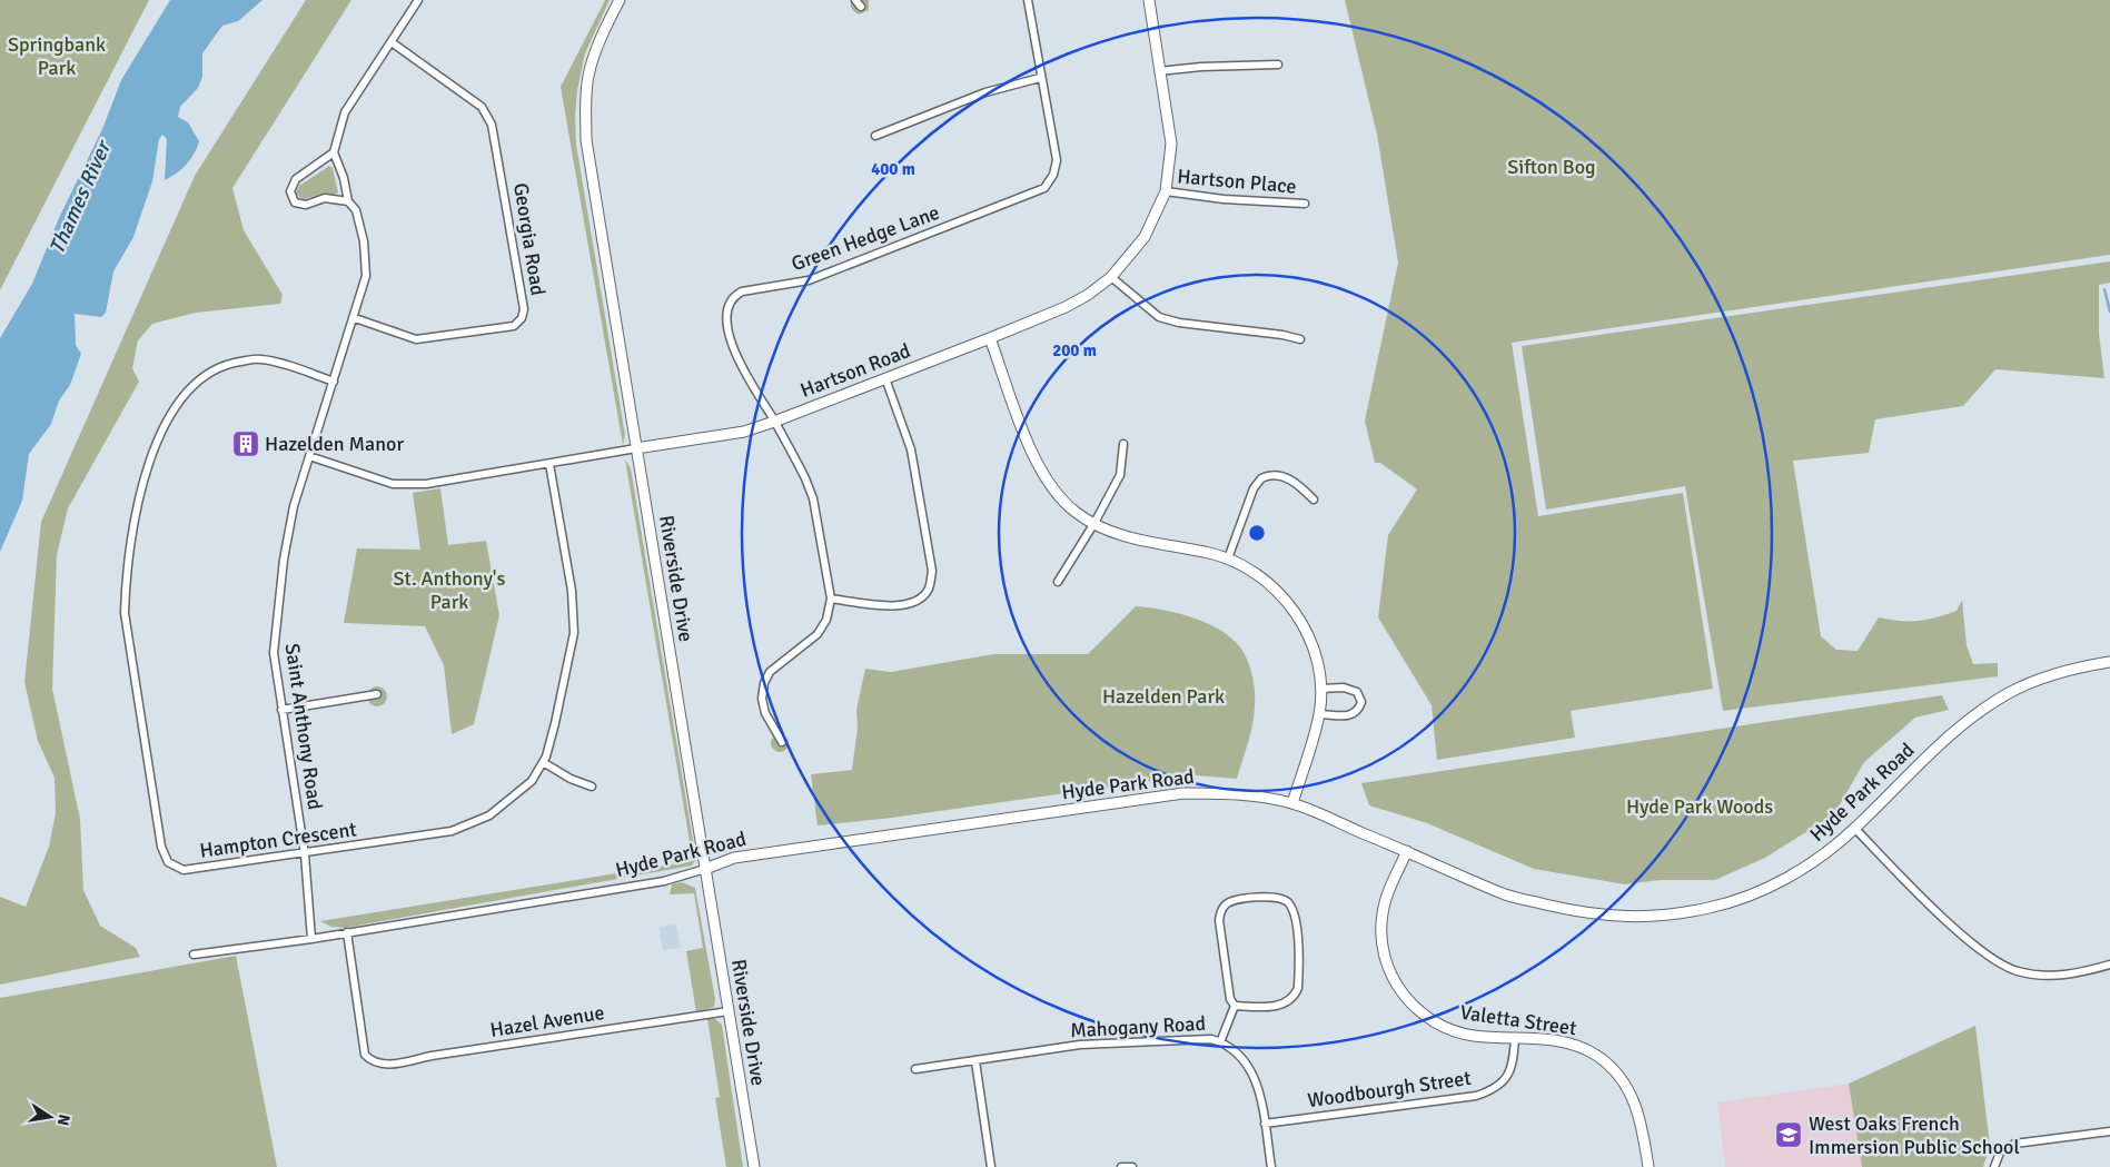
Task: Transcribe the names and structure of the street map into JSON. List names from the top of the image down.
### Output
{
  "streets": {
    "main road": [
      "Hartson Road",
      "Riverside Drive",
      "Hyde Park Road",
      "Valetta Street"
    ],
    "street": [
      "Hartson Place",
      "Green Hedge Lane",
      "Georgia Road",
      "Saint Anthony Road",
      "Hampton Crescent",
      "Hazel Avenue",
      "Mahogany Road",
      "Woodbourgh Street"
    ]
  },
  "crossings": [
    ["Hartson Place", "Hartson Road"],
    ["Green Hedge Lane", "Hartson Road"],
    ["Georgia Road", "Saint Anthony Road"],
    ["Hartson Road", "Riverside Drive"],
    ["Hartson Road", "Saint Anthony Road"],
    ["Hartson Road", "Hampton Crescent"],
    ["Riverside Drive", "Hyde Park Road"],
    ["Riverside Drive", "Hazel Avenue"],
    ["Saint Anthony Road", "Hyde Park Road"],
    ["Saint Anthony Road", "Hampton Crescent"],
    ["Hyde Park Road", "Valetta Street"],
    ["Hyde Park Road", "Hazel Avenue"],
    ["Valetta Street", "Woodbourgh Street"],
    ["Mahogany Road", "Woodbourgh Street"]
  ],
  "water": ["Thames River"],
  "parks": [
    "Springbank Park",
    "Sifton Bog",
    "St. Anthony's Park",
    "Hazelden Park",
    "Hyde Park Woods"
  ],
  "places": {
    "building": ["Hazelden Manor"],
    "school or university": ["West Oaks French Immersion Public School"]
  },
  "north": "right",
  "rings": ["400 m", "200 m"]
}
